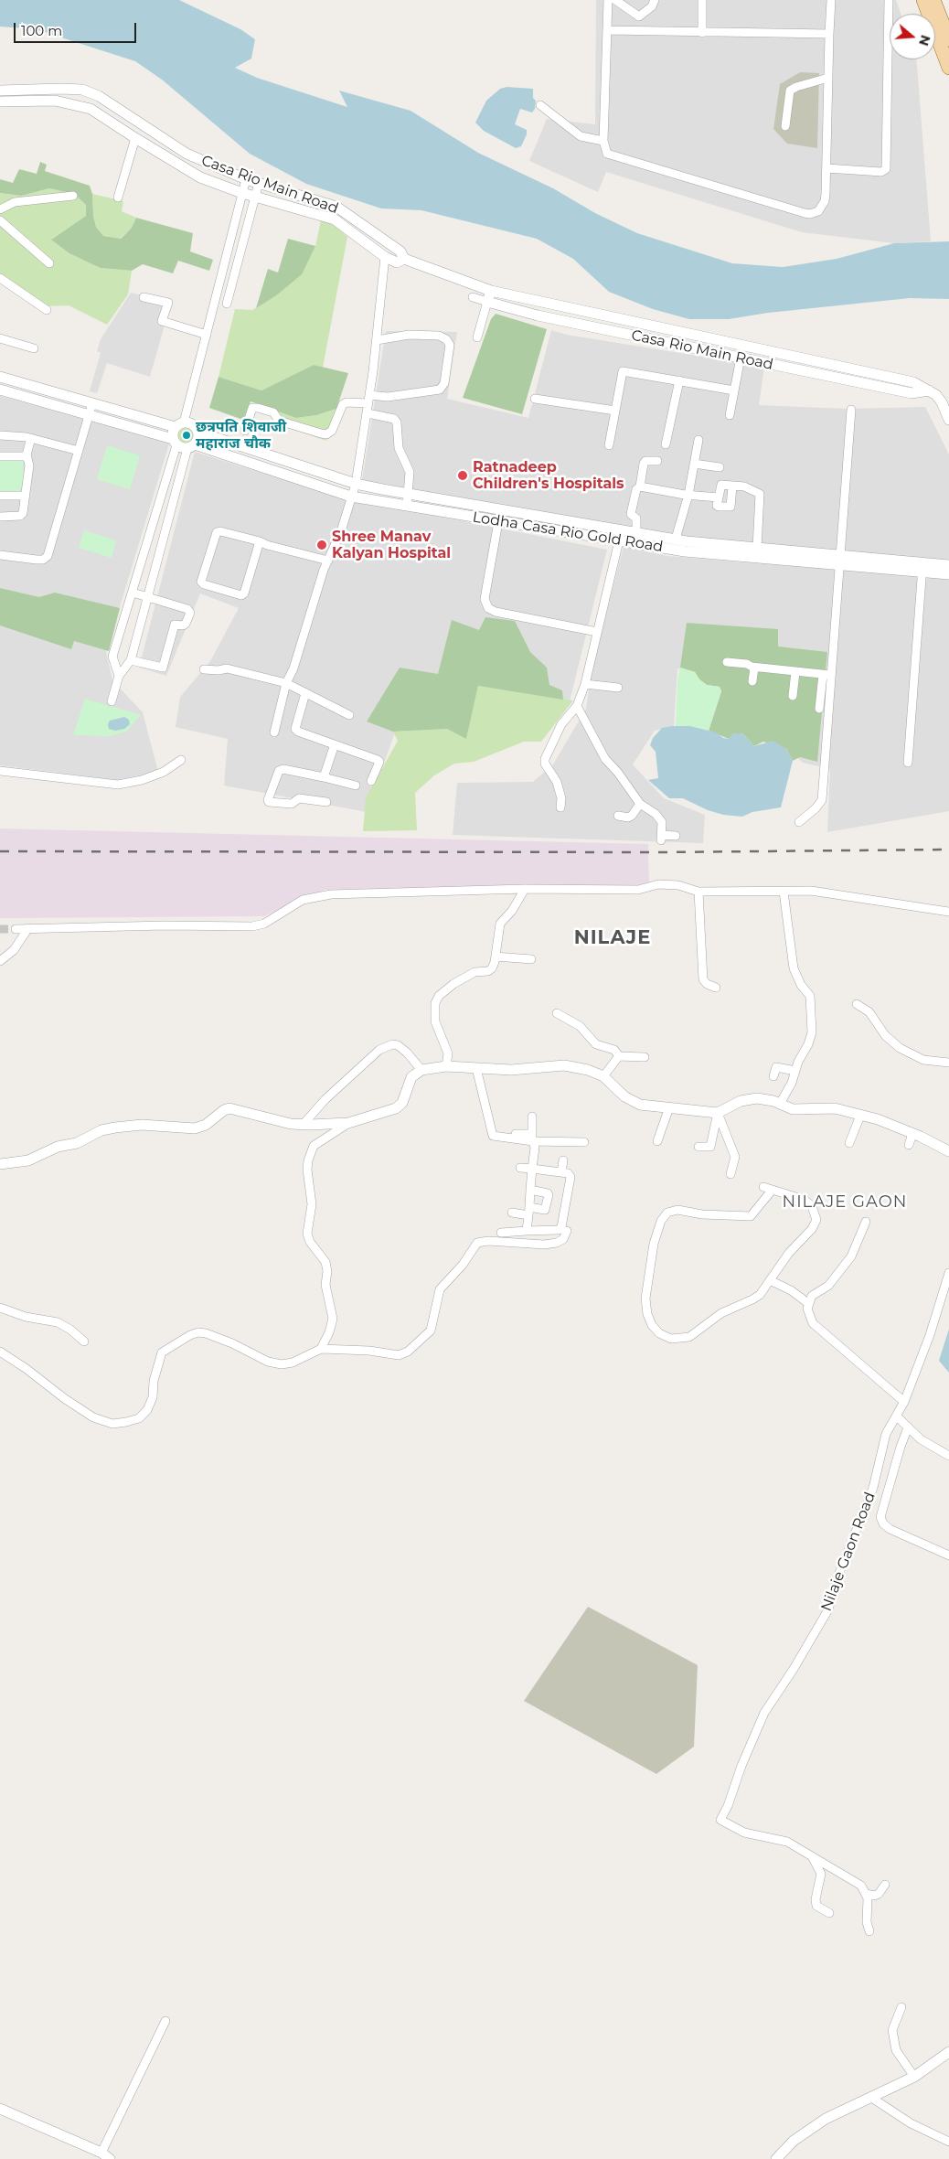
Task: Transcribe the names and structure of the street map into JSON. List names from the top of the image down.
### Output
{
  "streets": {
    "street": ["Casa Rio Main Road", "Lodha Casa Rio Gold Road", "Nilaje Gaon Road"]
  },
  "districts": ["NILAJE", "NILAJE GAON"],
  "places": ["छत्रपति शिवाजी महाराज चौक", "Ratnadeep Children's Hospitals", "Shree Manav Kalyan Hospital"],
  "scale_bar": "100 m",
  "north": "right"
}
